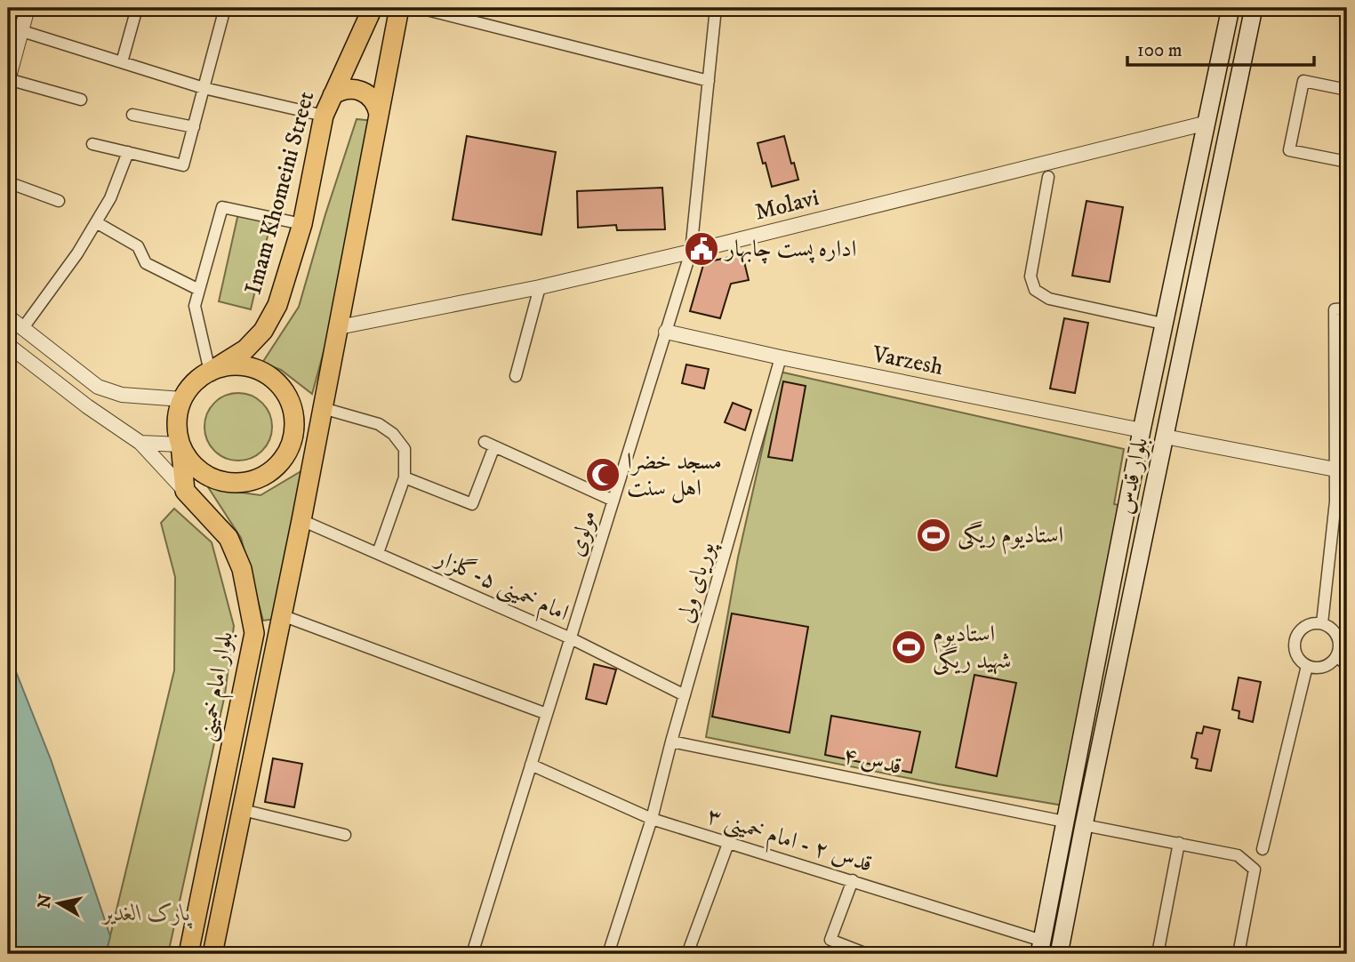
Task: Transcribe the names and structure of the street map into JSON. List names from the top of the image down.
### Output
{
  "streets": {
    "main road": ["Imam Khomeini Street", "بلوار قدس", "بلوار امام خمینی"],
    "street": [
      "Molavi",
      "Varzesh",
      "مولوی",
      "پوریای ولی",
      "امام خمینی ۵-گلزار",
      "قدس ۴",
      "قدس ۲ - امام خمینی ۳"
    ]
  },
  "crossings": [
    ["Molavi", "بلوار قدس"],
    ["Molavi", "مولوی"],
    ["Varzesh", "بلوار قدس"],
    ["Varzesh", "مولوی"],
    ["Varzesh", "پوریای ولی"],
    ["بلوار قدس", "قدس ۴"],
    ["بلوار قدس", "قدس ۲ - امام خمینی ۳"],
    ["مولوی", "امام خمینی ۵-گلزار"],
    ["مولوی", "قدس ۲ - امام خمینی ۳"],
    ["پوریای ولی", "امام خمینی ۵-گلزار"],
    ["پوریای ولی", "قدس ۴"],
    ["پوریای ولی", "قدس ۲ - امام خمینی ۳"]
  ],
  "parks": ["پارک الغدیر"],
  "places": {
    "public building": ["اداره پست چابهار"],
    "mosque": ["مسجد خضرا اهل سنت"],
    "sports": ["استادیوم ریگی", "استادیوم شهید ریگی"]
  },
  "scale_bar": "100 m",
  "north": "left"
}
